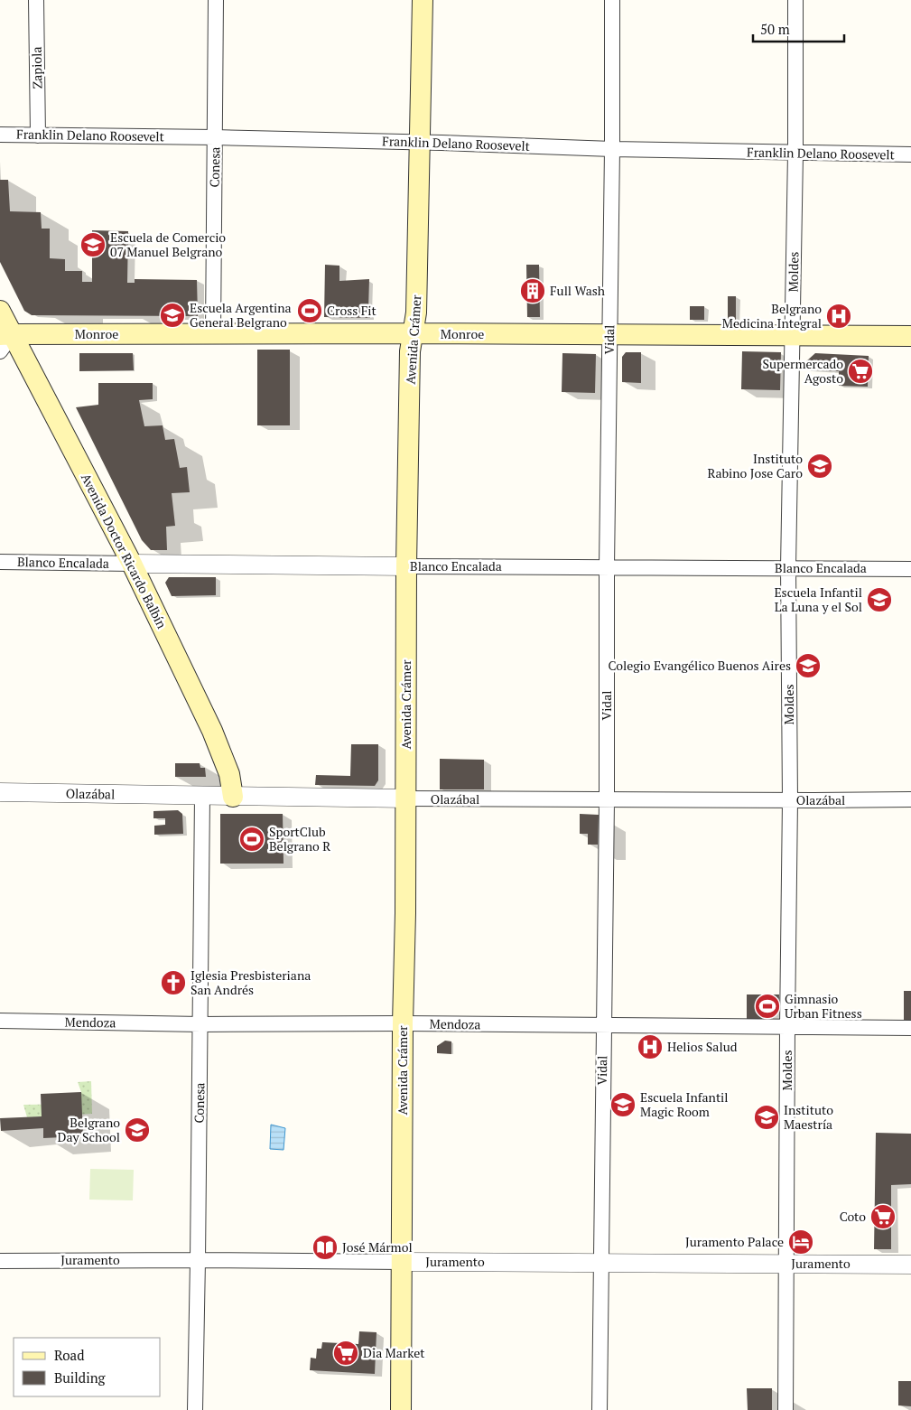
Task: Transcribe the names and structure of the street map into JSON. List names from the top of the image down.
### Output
{
  "streets": {
    "main road": ["Monroe", "Avenida Crámer", "Avenida Doctor Ricardo Balbín"],
    "street": [
      "Zapiola",
      "Franklin Delano Roosevelt",
      "Conesa",
      "Moldes",
      "Vidal",
      "Blanco Encalada",
      "Olazábal",
      "Mendoza",
      "Juramento"
    ]
  },
  "crossings": [
    ["Zapiola", "Franklin Delano Roosevelt"],
    ["Franklin Delano Roosevelt", "Conesa"],
    ["Franklin Delano Roosevelt", "Moldes"],
    ["Franklin Delano Roosevelt", "Avenida Crámer"],
    ["Franklin Delano Roosevelt", "Vidal"],
    ["Conesa", "Monroe"],
    ["Conesa", "Olazábal"],
    ["Conesa", "Mendoza"],
    ["Conesa", "Juramento"],
    ["Moldes", "Monroe"],
    ["Moldes", "Blanco Encalada"],
    ["Moldes", "Olazábal"],
    ["Moldes", "Mendoza"],
    ["Moldes", "Juramento"],
    ["Monroe", "Avenida Crámer"],
    ["Monroe", "Vidal"],
    ["Monroe", "Avenida Doctor Ricardo Balbín"],
    ["Avenida Crámer", "Blanco Encalada"],
    ["Avenida Crámer", "Olazábal"],
    ["Avenida Crámer", "Mendoza"],
    ["Avenida Crámer", "Juramento"],
    ["Vidal", "Blanco Encalada"],
    ["Vidal", "Olazábal"],
    ["Vidal", "Mendoza"],
    ["Vidal", "Juramento"],
    ["Avenida Doctor Ricardo Balbín", "Blanco Encalada"],
    ["Avenida Doctor Ricardo Balbín", "Olazábal"]
  ],
  "places": {
    "school or university": [
      "Escuela de Comercio 07 Manuel Belgrano",
      "Escuela Argentina General Belgrano",
      "Instituto Rabino Jose Caro",
      "Escuela Infantil La Luna y el Sol",
      "Colegio Evangélico Buenos Aires",
      "Escuela Infantil Magic Room",
      "Instituto Maestría",
      "Belgrano Day School"
    ],
    "building": ["Full Wash"],
    "sports": ["Cross Fit", "SportClub Belgrano R", "Gimnasio Urban Fitness"],
    "hospital": ["Belgrano Medicina Integral", "Helios Salud"],
    "supermarket": ["Supermercado Agosto", "Coto", "Dia Market"],
    "church": ["Iglesia Presbisteriana San Andrés"],
    "hotel": ["Juramento Palace"],
    "library": ["José Mármol"]
  },
  "legend": ["Road", "Building"],
  "scale_bar": "50 m"
}
